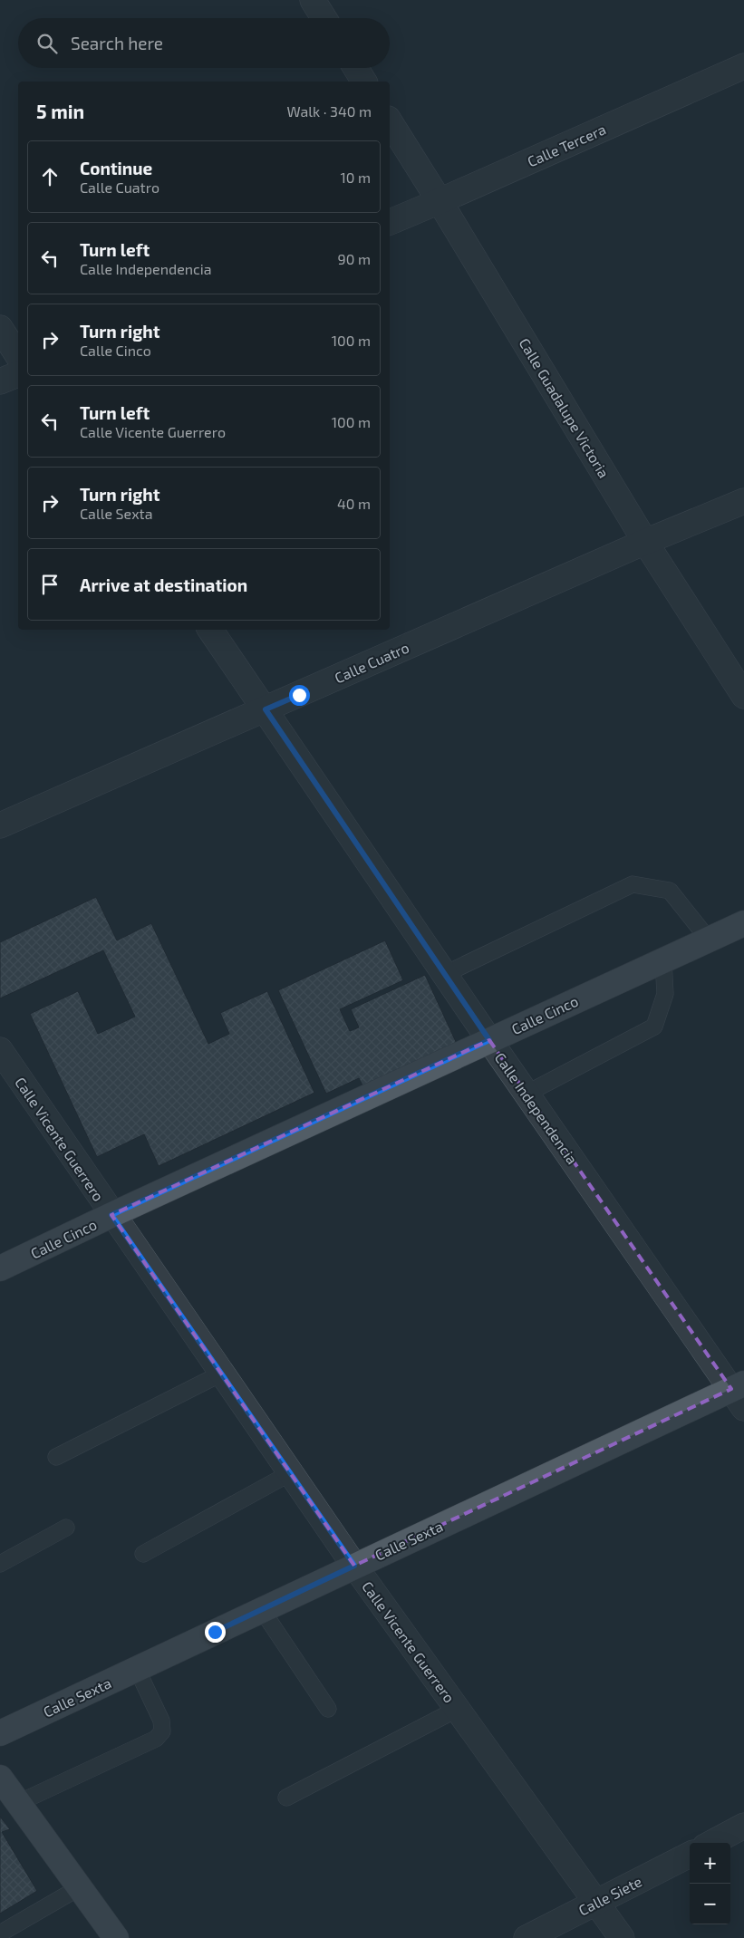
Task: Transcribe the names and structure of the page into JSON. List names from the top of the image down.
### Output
{
  "streets": {
    "main road": ["Calle Cinco", "Calle Sexta"],
    "street": [
      "Calle Tercera",
      "Calle Guadalupe Victoria",
      "Calle Cuatro",
      "Calle Independencia",
      "Calle Vicente Guerrero",
      "Calle Siete"
    ]
  },
  "crossings": [
    ["Calle Tercera", "Calle Guadalupe Victoria"],
    ["Calle Guadalupe Victoria", "Calle Cuatro"],
    ["Calle Cuatro", "Calle Independencia"],
    ["Calle Cinco", "Calle Independencia"],
    ["Calle Cinco", "Calle Vicente Guerrero"],
    ["Calle Independencia", "Calle Sexta"],
    ["Calle Vicente Guerrero", "Calle Sexta"],
    ["Calle Vicente Guerrero", "Calle Siete"]
  ],
  "page": {
    "search": "Search here",
    "heading": ["5 min", "Walk · 340 m"],
    "list": [
      ["Continue", "Calle Cuatro", "10 m"],
      ["Turn left", "Calle Independencia", "90 m"],
      ["Turn right", "Calle Cinco", "100 m"],
      ["Turn left", "Calle Vicente Guerrero", "100 m"],
      ["Turn right", "Calle Sexta", "40 m"],
      "Arrive at destination"
    ],
    "map_buttons": ["+", "−"]
  }
}
